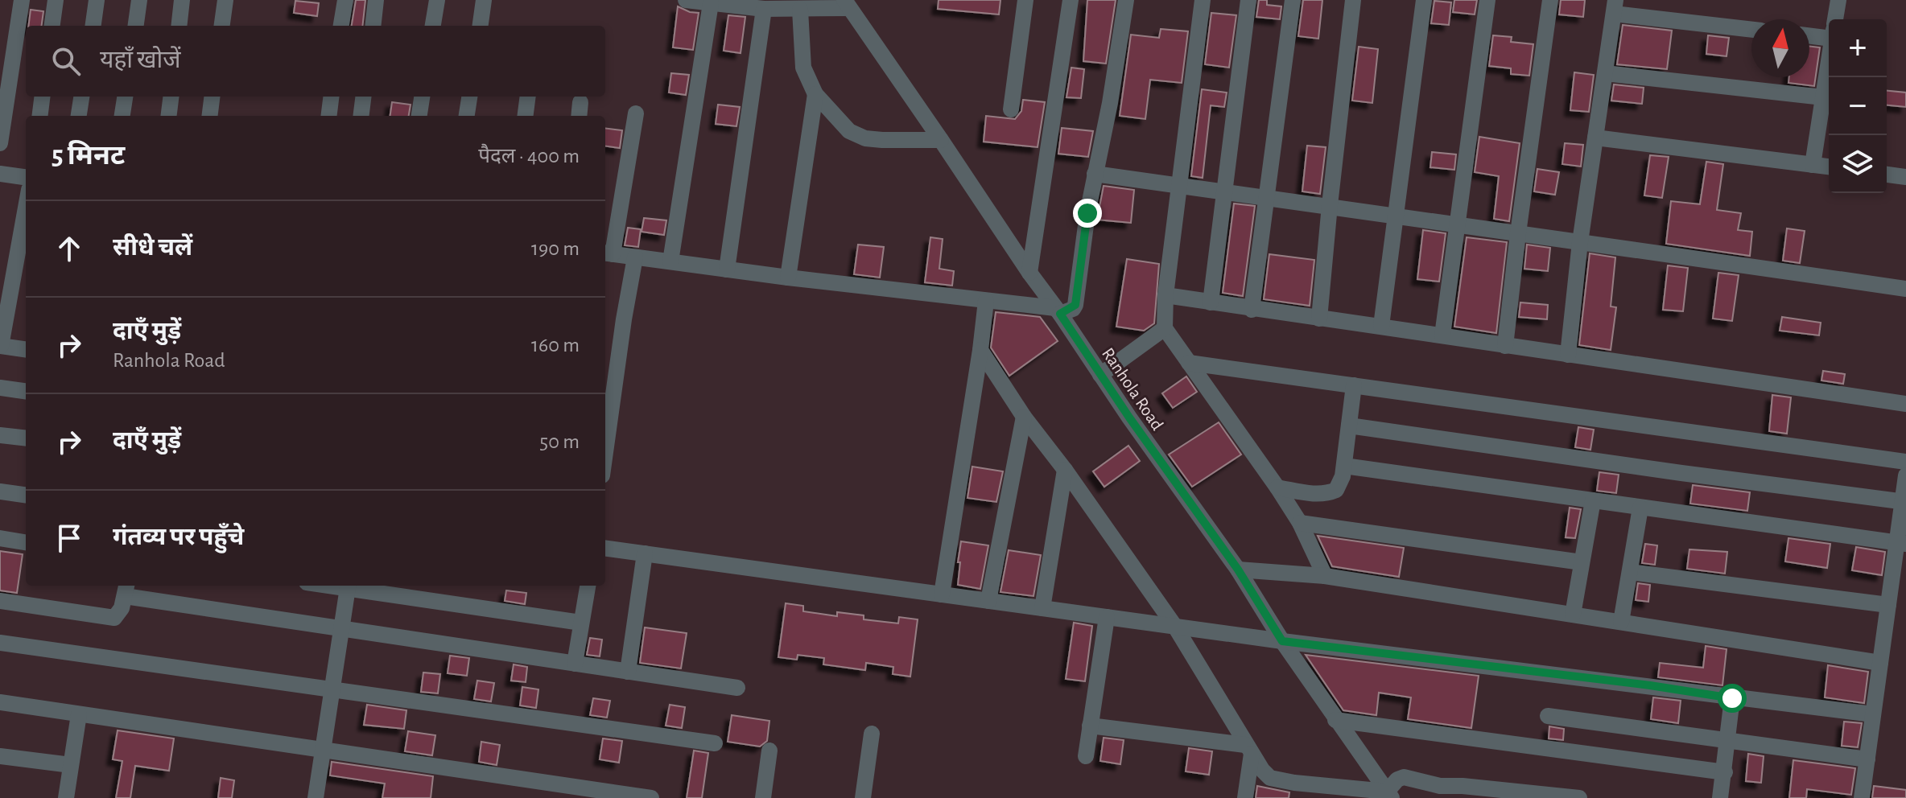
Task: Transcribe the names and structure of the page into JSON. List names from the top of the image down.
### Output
{
  "streets": {
    "street": ["Ranhola Road"]
  },
  "north": "top",
  "page": {
    "map_buttons": ["+", "−"],
    "search": "यहाँ खोजें",
    "heading": ["5 मिनट", "पैदल · 400 m"],
    "list": [
      ["सीधे चलें", "190 m"],
      ["दाएँ मुड़ें", "Ranhola Road", "160 m"],
      ["दाएँ मुड़ें", "50 m"],
      "गंतव्य पर पहुँचे"
    ]
  }
}
